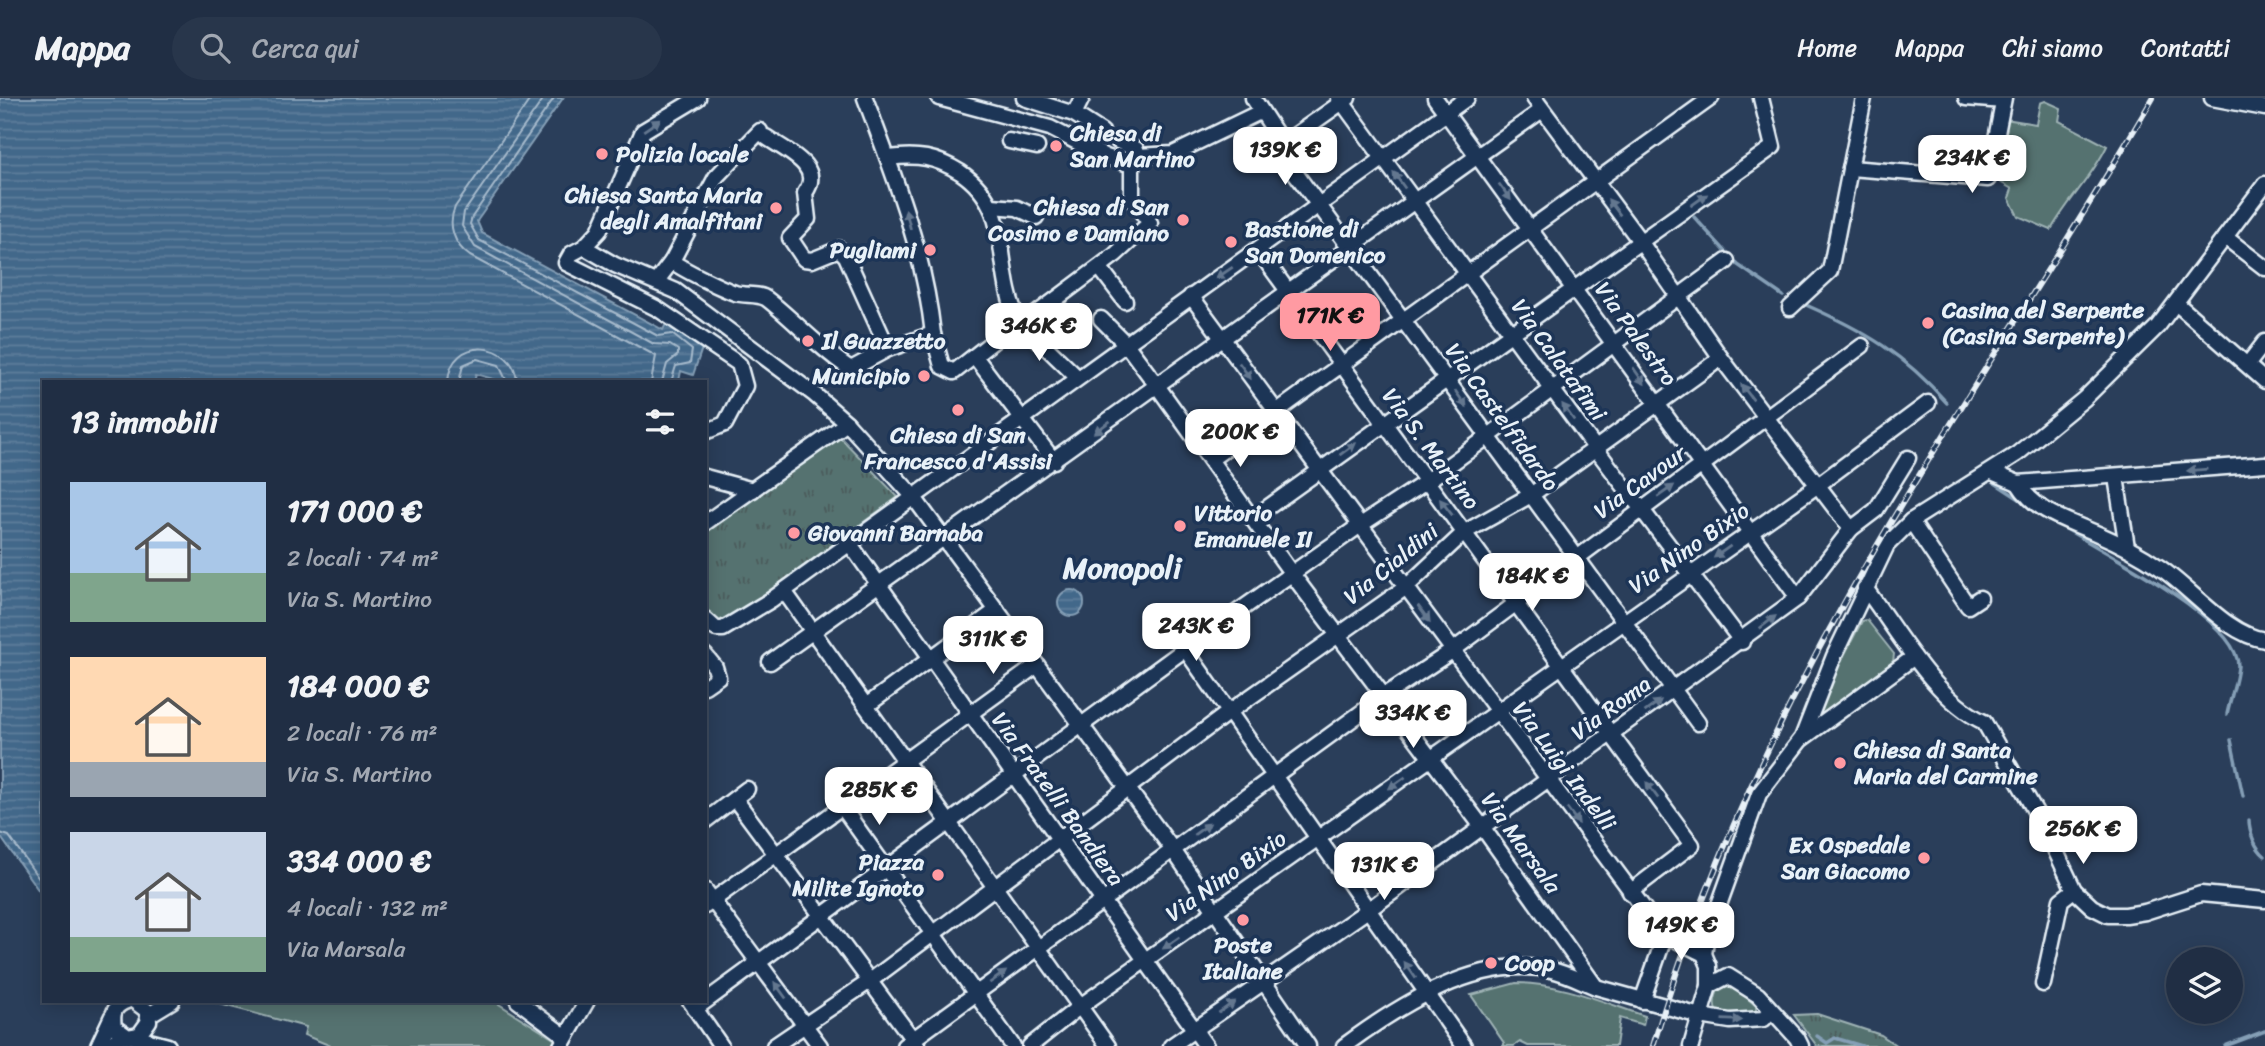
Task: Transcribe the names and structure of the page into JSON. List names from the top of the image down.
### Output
{
  "streets": {
    "street": [
      "Via Palestro",
      "Via Calatafimi",
      "Via Castelfidardo",
      "Via S. Martino",
      "Via Cavour",
      "Via Nino Bixio",
      "Via Cialdini",
      "Via Roma",
      "Via Luigi Indelli",
      "Via Fratelli Bandiera",
      "Via Marsala"
    ]
  },
  "crossings": [
    ["Via Palestro", "Via Cavour"],
    ["Via Palestro", "Via Nino Bixio"],
    ["Via Palestro", "Via Cialdini"],
    ["Via Palestro", "Via Roma"],
    ["Via Calatafimi", "Via Cavour"],
    ["Via Calatafimi", "Via Nino Bixio"],
    ["Via Calatafimi", "Via Cialdini"],
    ["Via Calatafimi", "Via Roma"],
    ["Via Castelfidardo", "Via Cavour"],
    ["Via Castelfidardo", "Via Nino Bixio"],
    ["Via Castelfidardo", "Via Cialdini"],
    ["Via Castelfidardo", "Via Roma"],
    ["Via S. Martino", "Via Cavour"],
    ["Via S. Martino", "Via Nino Bixio"],
    ["Via S. Martino", "Via Cialdini"],
    ["Via S. Martino", "Via Roma"],
    ["Via S. Martino", "Via Luigi Indelli"],
    ["Via Cavour", "Via Luigi Indelli"],
    ["Via Cavour", "Via Fratelli Bandiera"],
    ["Via Cavour", "Via Marsala"],
    ["Via Nino Bixio", "Via Luigi Indelli"],
    ["Via Nino Bixio", "Via Fratelli Bandiera"],
    ["Via Nino Bixio", "Via Marsala"],
    ["Via Cialdini", "Via Luigi Indelli"],
    ["Via Cialdini", "Via Fratelli Bandiera"],
    ["Via Cialdini", "Via Marsala"],
    ["Via Roma", "Via Luigi Indelli"],
    ["Via Roma", "Via Fratelli Bandiera"],
    ["Via Roma", "Via Marsala"]
  ],
  "one_way": ["Via Luigi Indelli"],
  "districts": ["Monopoli"],
  "places": [
    "Chiesa di San Martino",
    "Polizia locale",
    "Chiesa Santa Maria degli Amalfitani",
    "Chiesa di San Cosimo e Damiano",
    "Bastione di San Domenico",
    "Pugliami",
    "Casina del Serpente (Casina Serpente)",
    "Il Guazzetto",
    "Municipio",
    "Chiesa di San Francesco d'Assisi",
    "Vittorio Emanuele II",
    "Giovanni Barnaba",
    "Chiesa di Santa Maria del Carmine",
    "Ex Ospedale San Giacomo",
    "Piazza Milite Ignoto",
    "Poste Italiane",
    "Coop"
  ],
  "page": {
    "header": "Mappa",
    "search": "Cerca qui",
    "nav": [
      "Home",
      "Mappa",
      "Chi siamo",
      "Contatti"
    ],
    "price": [
      "139K €",
      "234K €",
      "171K €",
      "346K €",
      "200K €",
      "184K €",
      "243K €",
      "311K €",
      "334K €",
      "285K €",
      "256K €",
      "131K €",
      "149K €"
    ],
    "heading": "13 immobili",
    "list": [
      {
        "name": "171 000 €",
        "note": "2 locali · 74 m² · Via S. Martino"
      },
      {
        "name": "184 000 €",
        "note": "2 locali · 76 m² · Via S. Martino"
      },
      {
        "name": "334 000 €",
        "note": "4 locali · 132 m² · Via Marsala"
      }
    ]
  }
}
